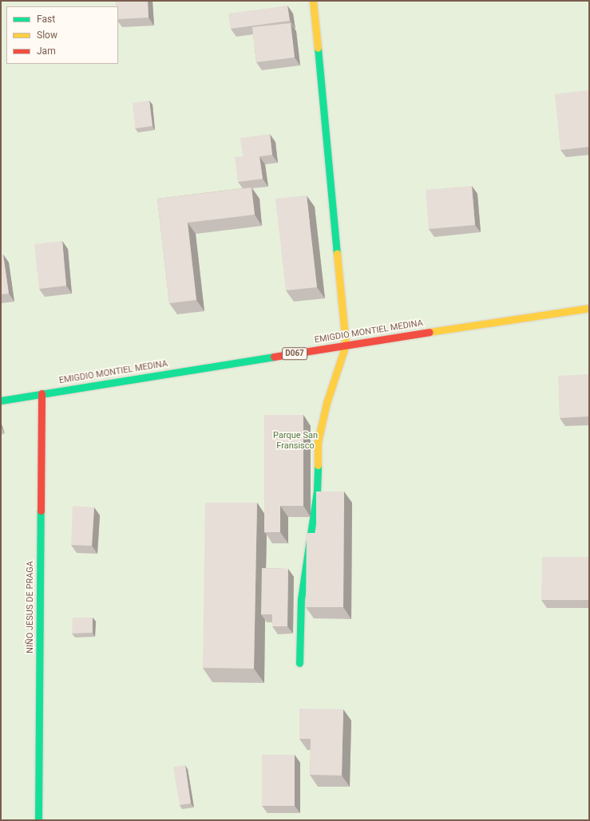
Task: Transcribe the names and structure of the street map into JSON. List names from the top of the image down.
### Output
{
  "streets": {
    "street": ["EMIGDIO MONTIEL MEDINA", "D067", "NIÑO JESUS DE PRAGA"]
  },
  "crossings": [
    ["EMIGDIO MONTIEL MEDINA", "NIÑO JESUS DE PRAGA"]
  ],
  "parks": ["Parque San Fransisco"],
  "legend": ["Fast", "Slow", "Jam"]
}
